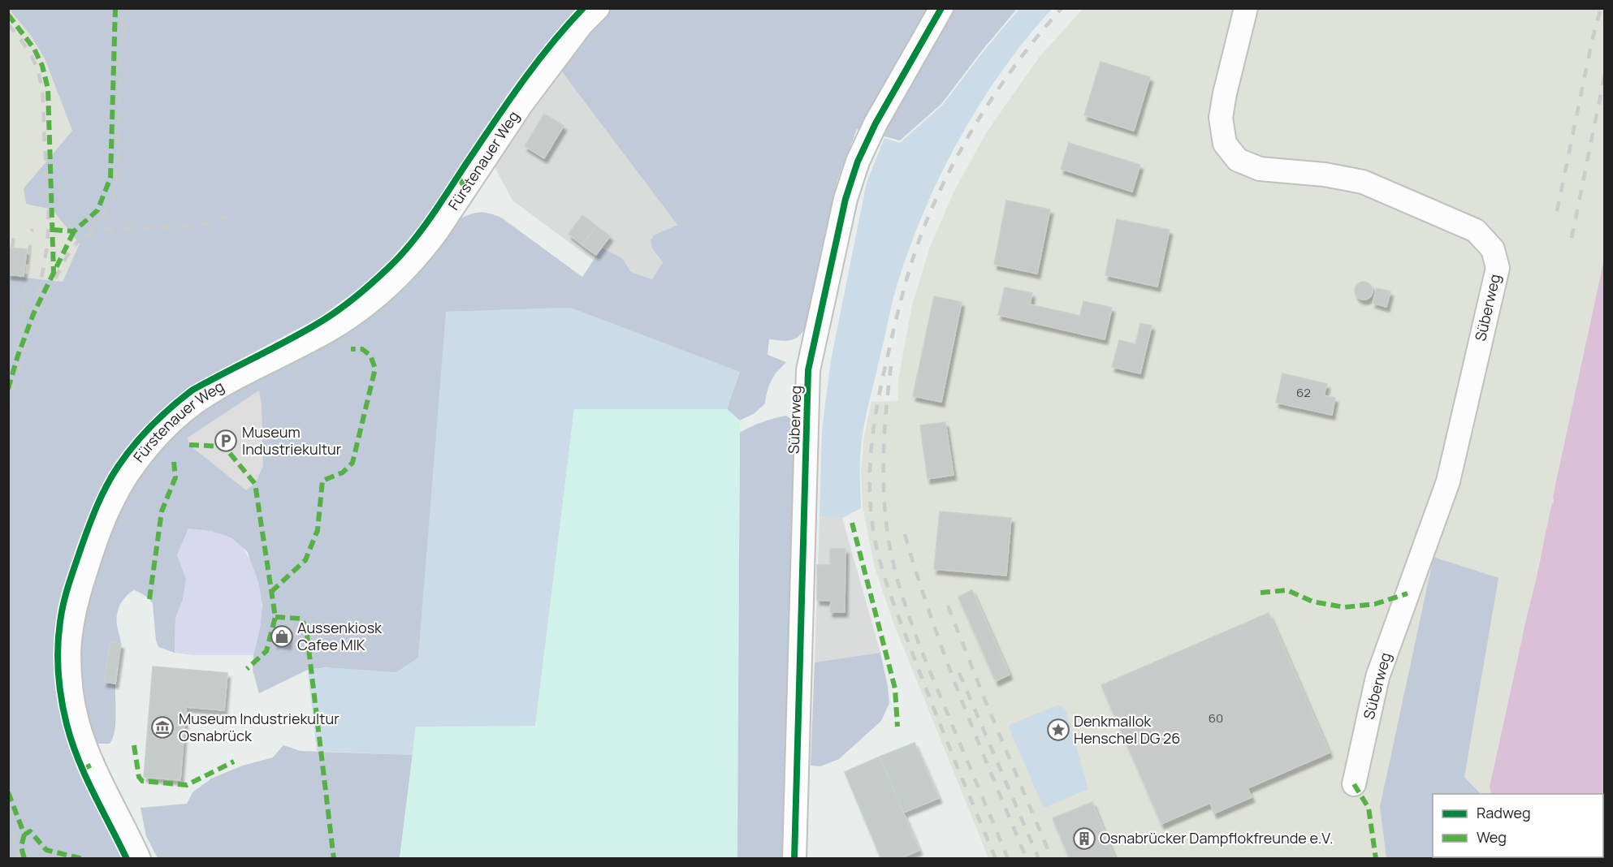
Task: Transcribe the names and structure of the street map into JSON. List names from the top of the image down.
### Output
{
  "streets": {
    "street": ["Fürstenauer Weg", "Süberweg"]
  },
  "places": {
    "parking": ["Museum Industriekultur"],
    "shop": ["Aussenkiosk Cafee MIK"],
    "museum": ["Museum Industriekultur Osnabrück"],
    "place": ["Denkmallok Henschel DG 26"],
    "building": ["Osnabrücker Dampflokfreunde e.V."]
  },
  "house_numbers": ["62", "60"],
  "legend": ["Radweg", "Weg"]
}
